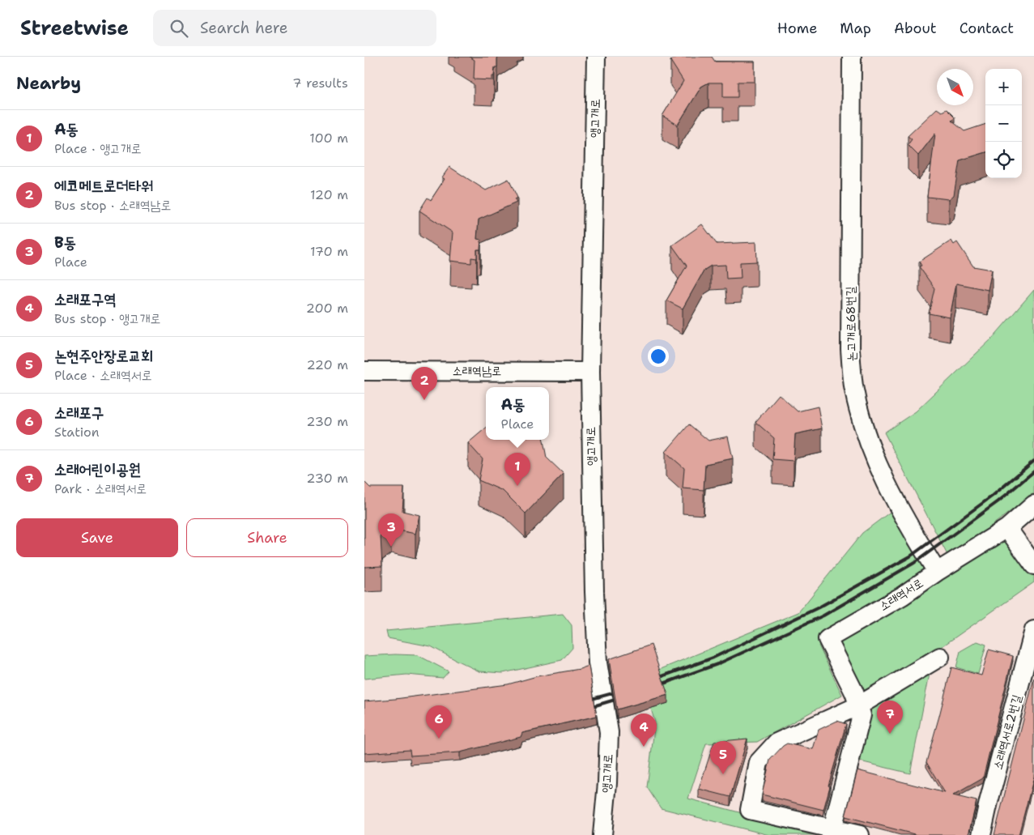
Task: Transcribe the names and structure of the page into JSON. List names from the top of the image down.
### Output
{
  "streets": {
    "street": [
      "앵고개로",
      "논고개로68번길",
      "소래역남로",
      "소래역서로",
      "소래역서로2번길"
    ]
  },
  "crossings": [
    ["앵고개로", "소래역남로"],
    ["논고개로68번길", "소래역서로"]
  ],
  "north": "bottom right",
  "page": {
    "header": "Streetwise",
    "search": "Search here",
    "nav": [
      "Home",
      "Map",
      "About",
      "Contact"
    ],
    "heading": ["Nearby", "7 results"],
    "map_buttons": ["+", "−"],
    "list": [
      {
        "mark": "1",
        "name": "A동",
        "note": "Place · 앵고개로",
        "value": "100 m"
      },
      {
        "mark": "2",
        "name": "에코메트로더타워",
        "note": "Bus stop · 소래역남로",
        "value": "120 m"
      },
      {
        "mark": "3",
        "name": "B동",
        "note": "Place",
        "value": "170 m"
      },
      {
        "mark": "4",
        "name": "소래포구역",
        "note": "Bus stop · 앵고개로",
        "value": "200 m"
      },
      {
        "mark": "5",
        "name": "논현주안장로교회",
        "note": "Place · 소래역서로",
        "value": "220 m"
      },
      {
        "mark": "6",
        "name": "소래포구",
        "note": "Station",
        "value": "230 m"
      },
      {
        "mark": "7",
        "name": "소래어린이공원",
        "note": "Park · 소래역서로",
        "value": "230 m"
      }
    ],
    "pins": [
      "2",
      "1",
      "3",
      "7",
      "6",
      "4",
      "5"
    ],
    "popup": ["A동", "Place"],
    "buttons": ["Save", "Share"]
  }
}
